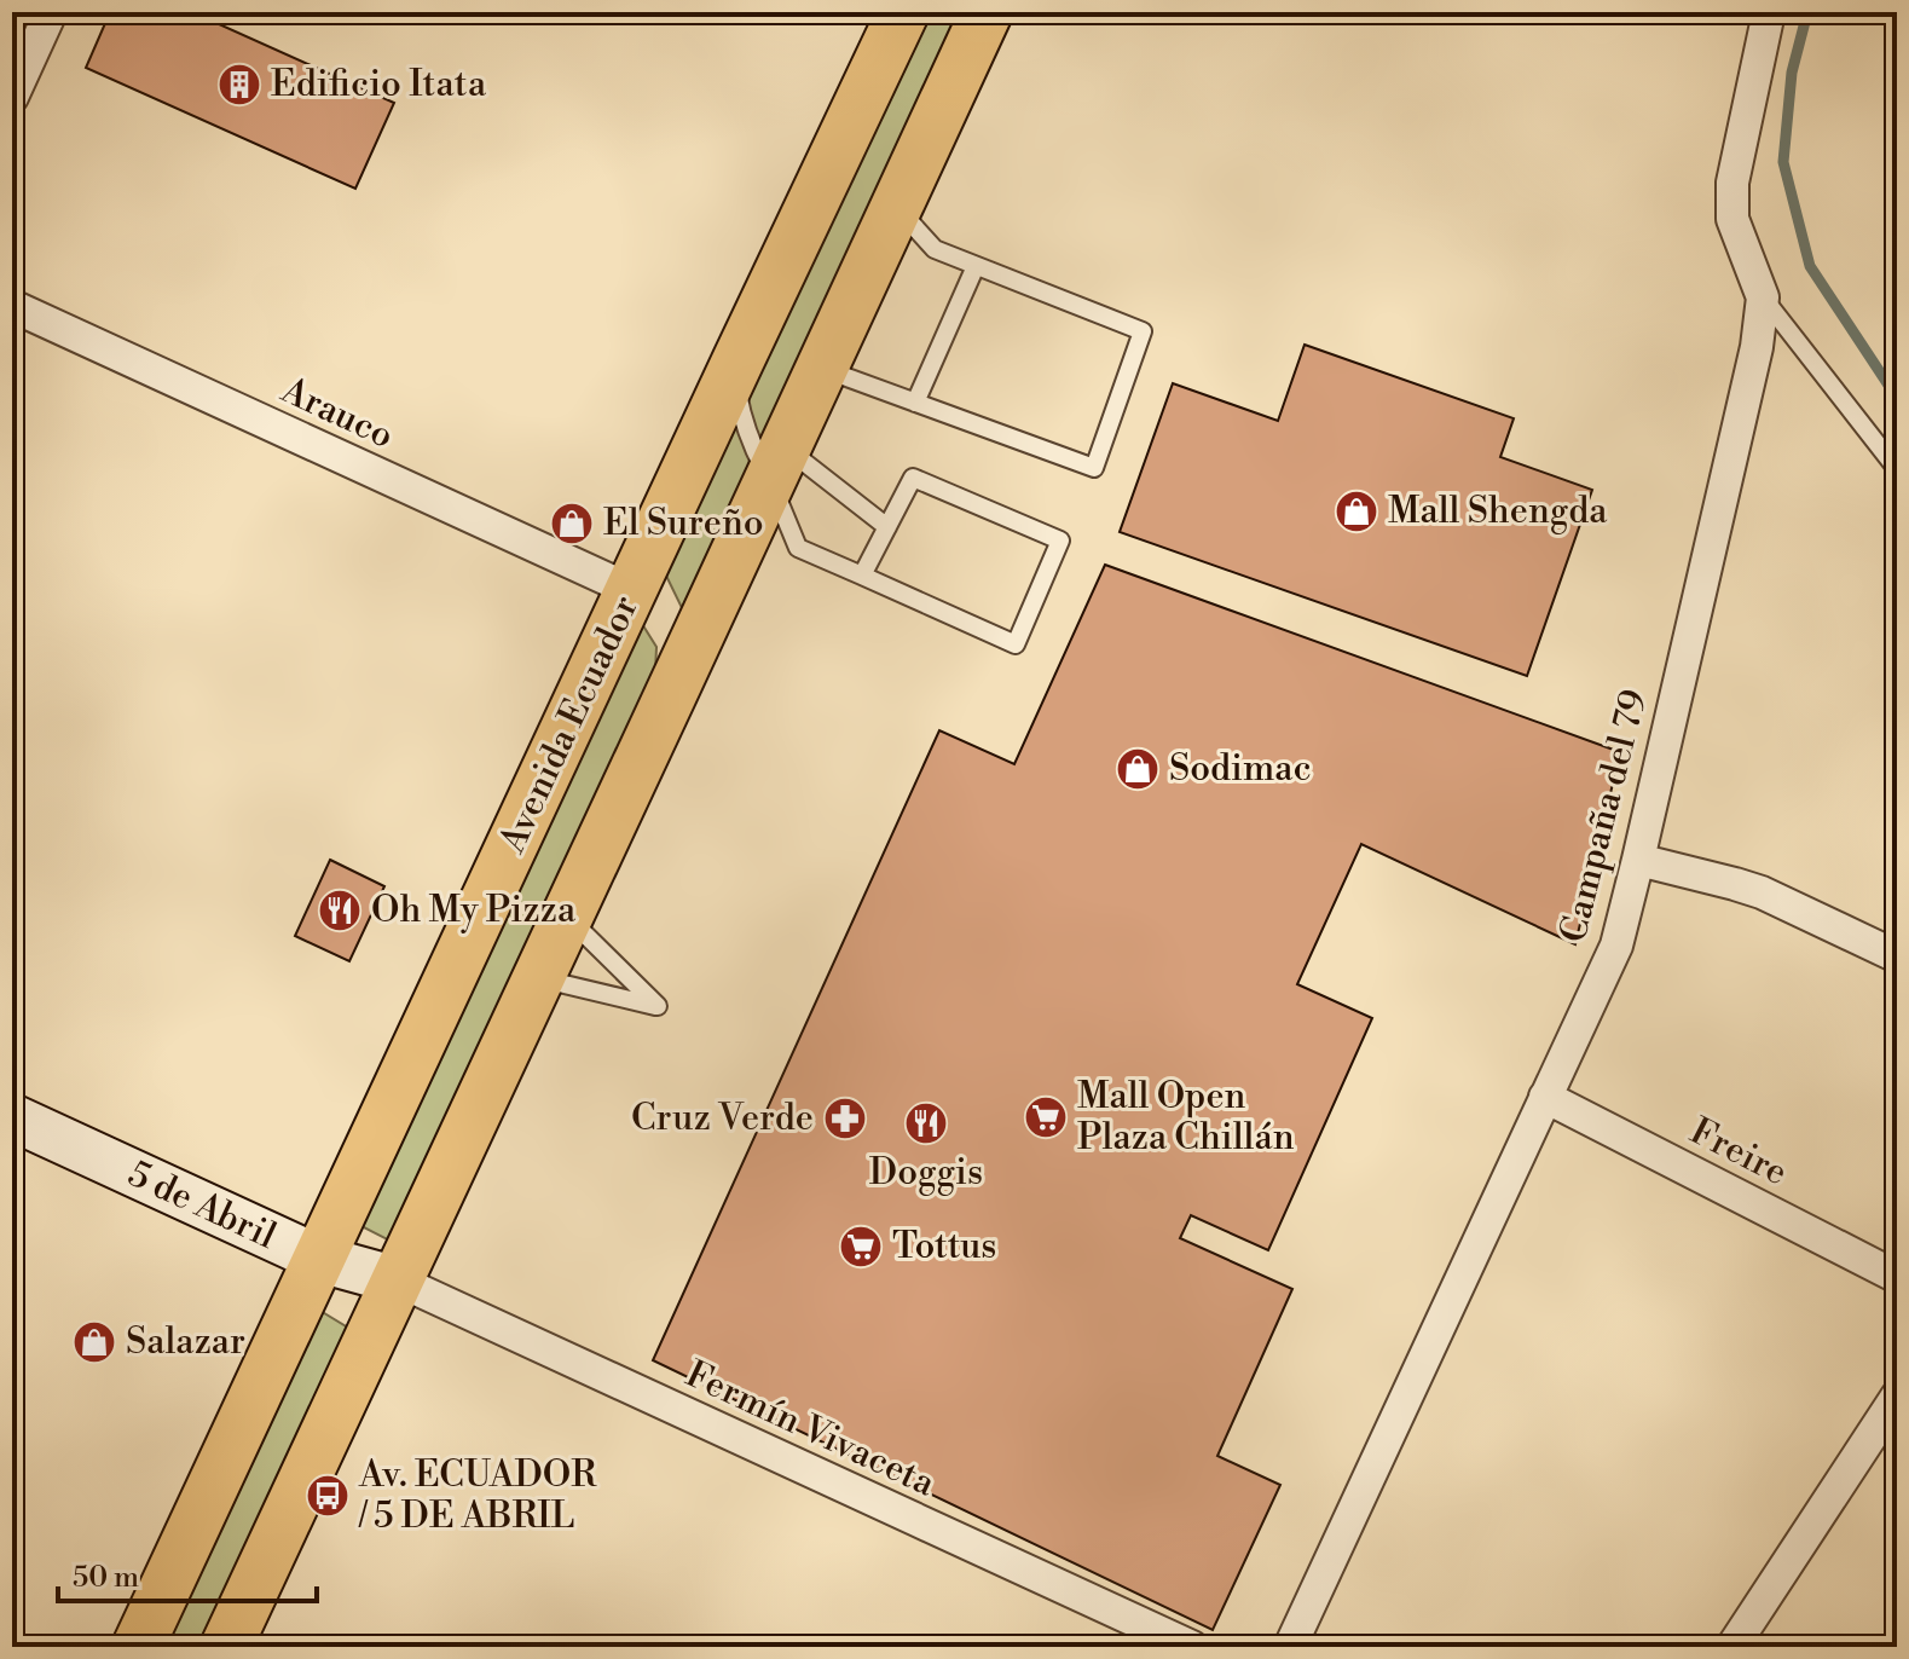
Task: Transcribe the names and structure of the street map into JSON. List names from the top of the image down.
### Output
{
  "streets": {
    "main road": ["Avenida Ecuador"],
    "street": [
      "Arauco",
      "Campaña del 79",
      "Freire",
      "5 de Abril",
      "Fermín Vivaceta"
    ]
  },
  "crossings": [
    ["Arauco", "Avenida Ecuador"],
    ["Avenida Ecuador", "5 de Abril"],
    ["Campaña del 79", "Freire"],
    ["5 de Abril", "Fermín Vivaceta"]
  ],
  "places": {
    "building": ["Edificio Itata"],
    "shop": [
      "Mall Shengda",
      "El Sureño",
      "Sodimac",
      "Salazar"
    ],
    "restaurant": ["Oh My Pizza", "Doggis"],
    "supermarket": ["Mall Open Plaza Chillán", "Tottus"],
    "pharmacy": ["Cruz Verde"],
    "bus stop": ["Av. ECUADOR / 5 DE ABRIL"]
  },
  "scale_bar": "50 m"
}
